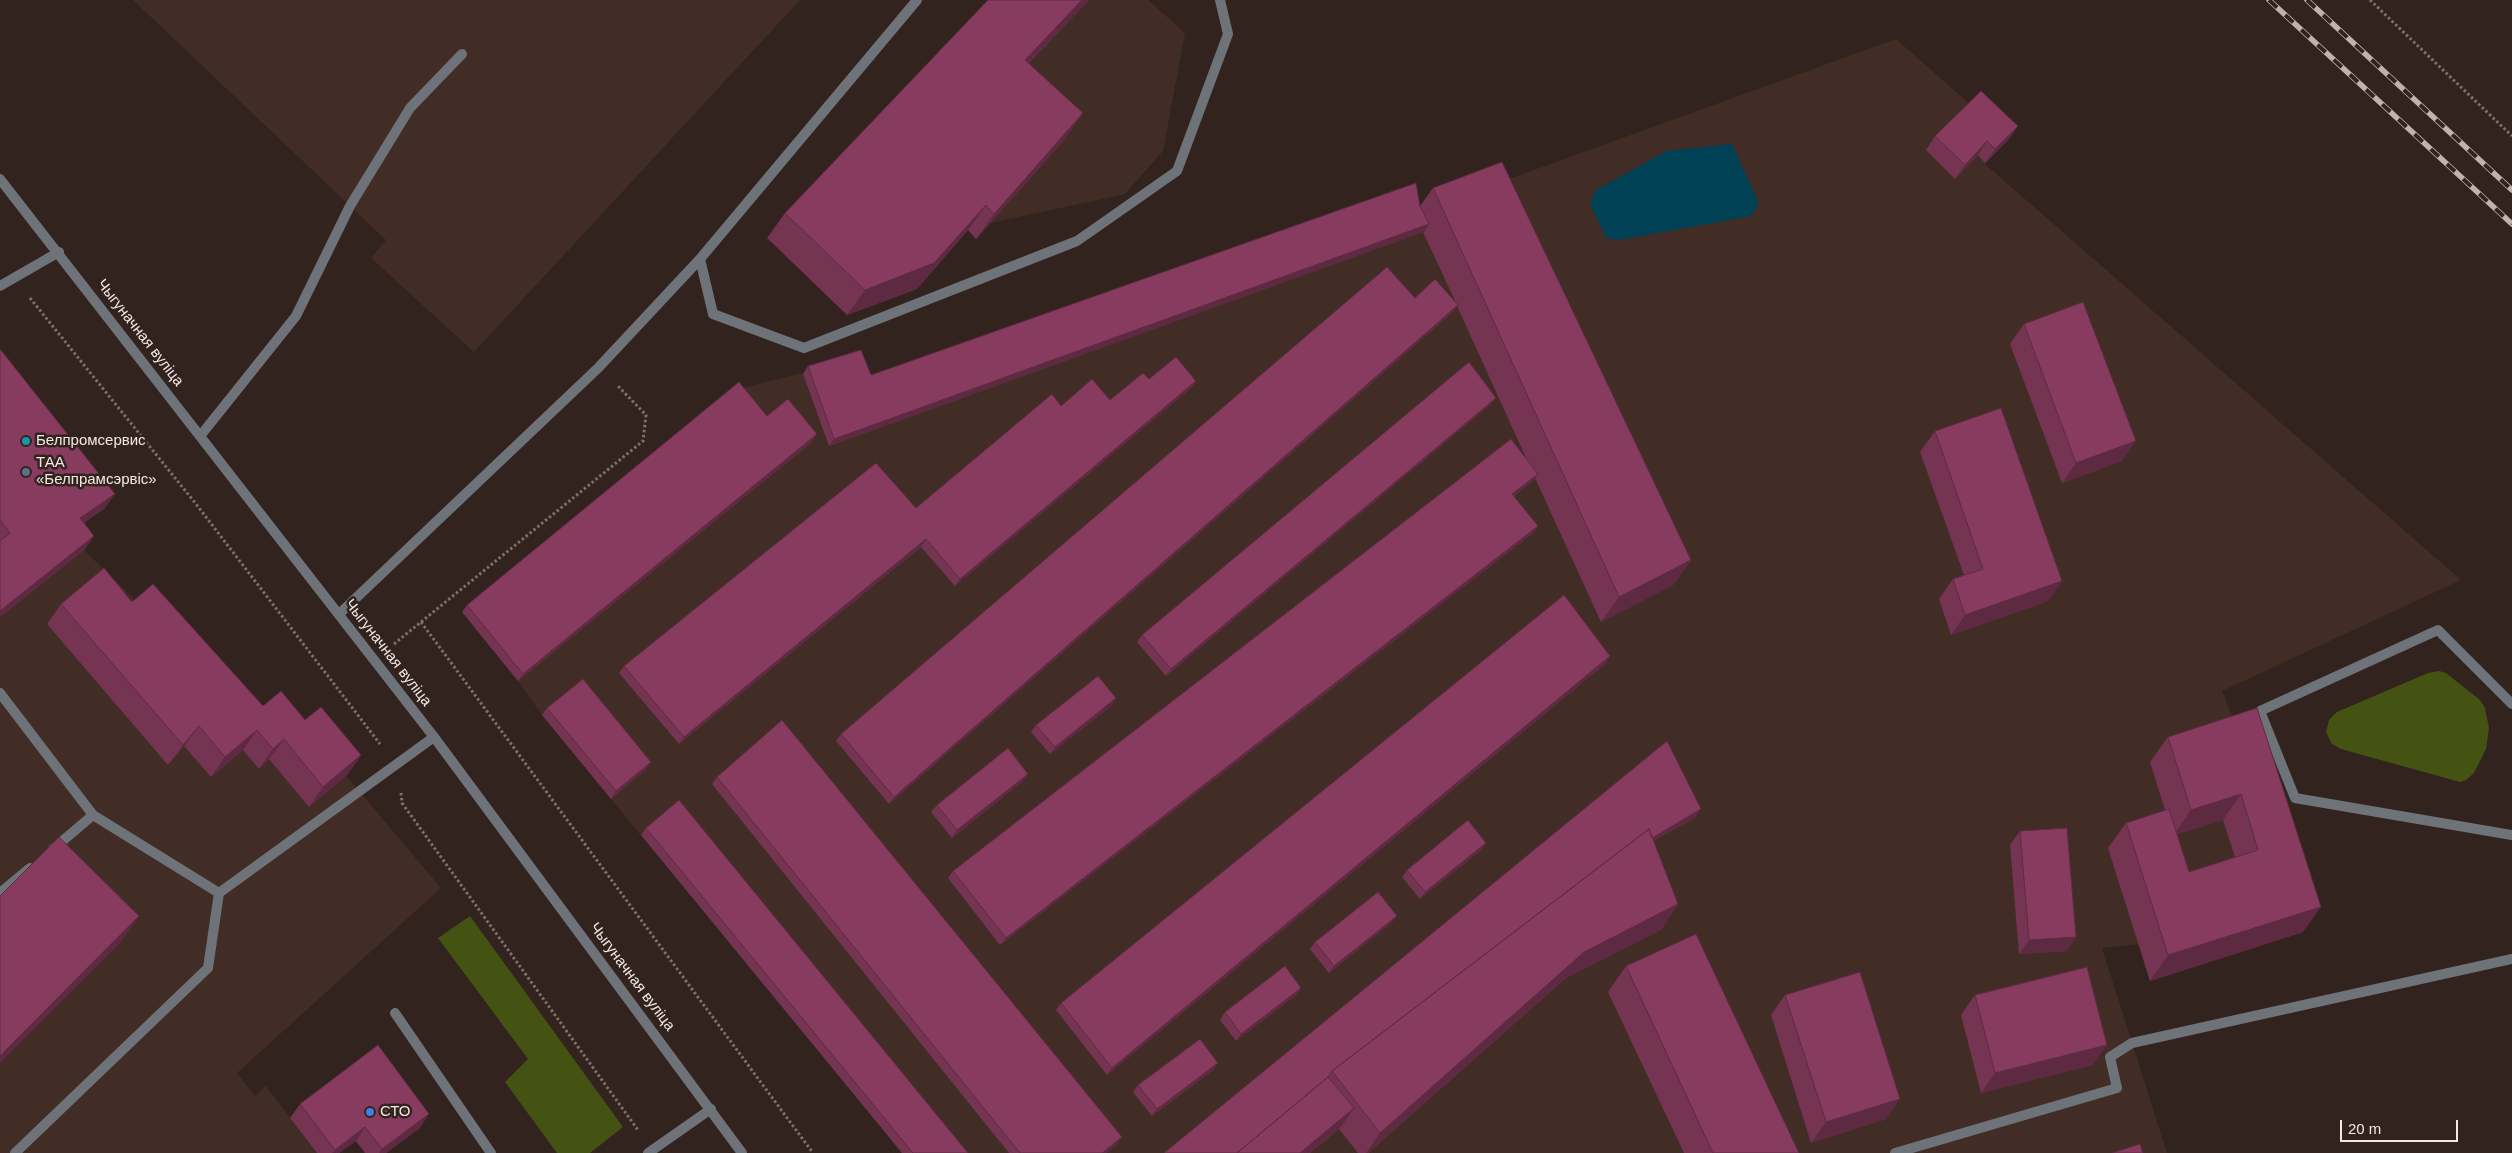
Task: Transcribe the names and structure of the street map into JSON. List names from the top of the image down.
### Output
{
  "streets": {
    "street": ["Чыгуначная вуліца"]
  },
  "places": ["Белпромсервис", "ТАА «Белпрамсэрвіс»", "СТО"],
  "scale_bar": "20 m"
}
